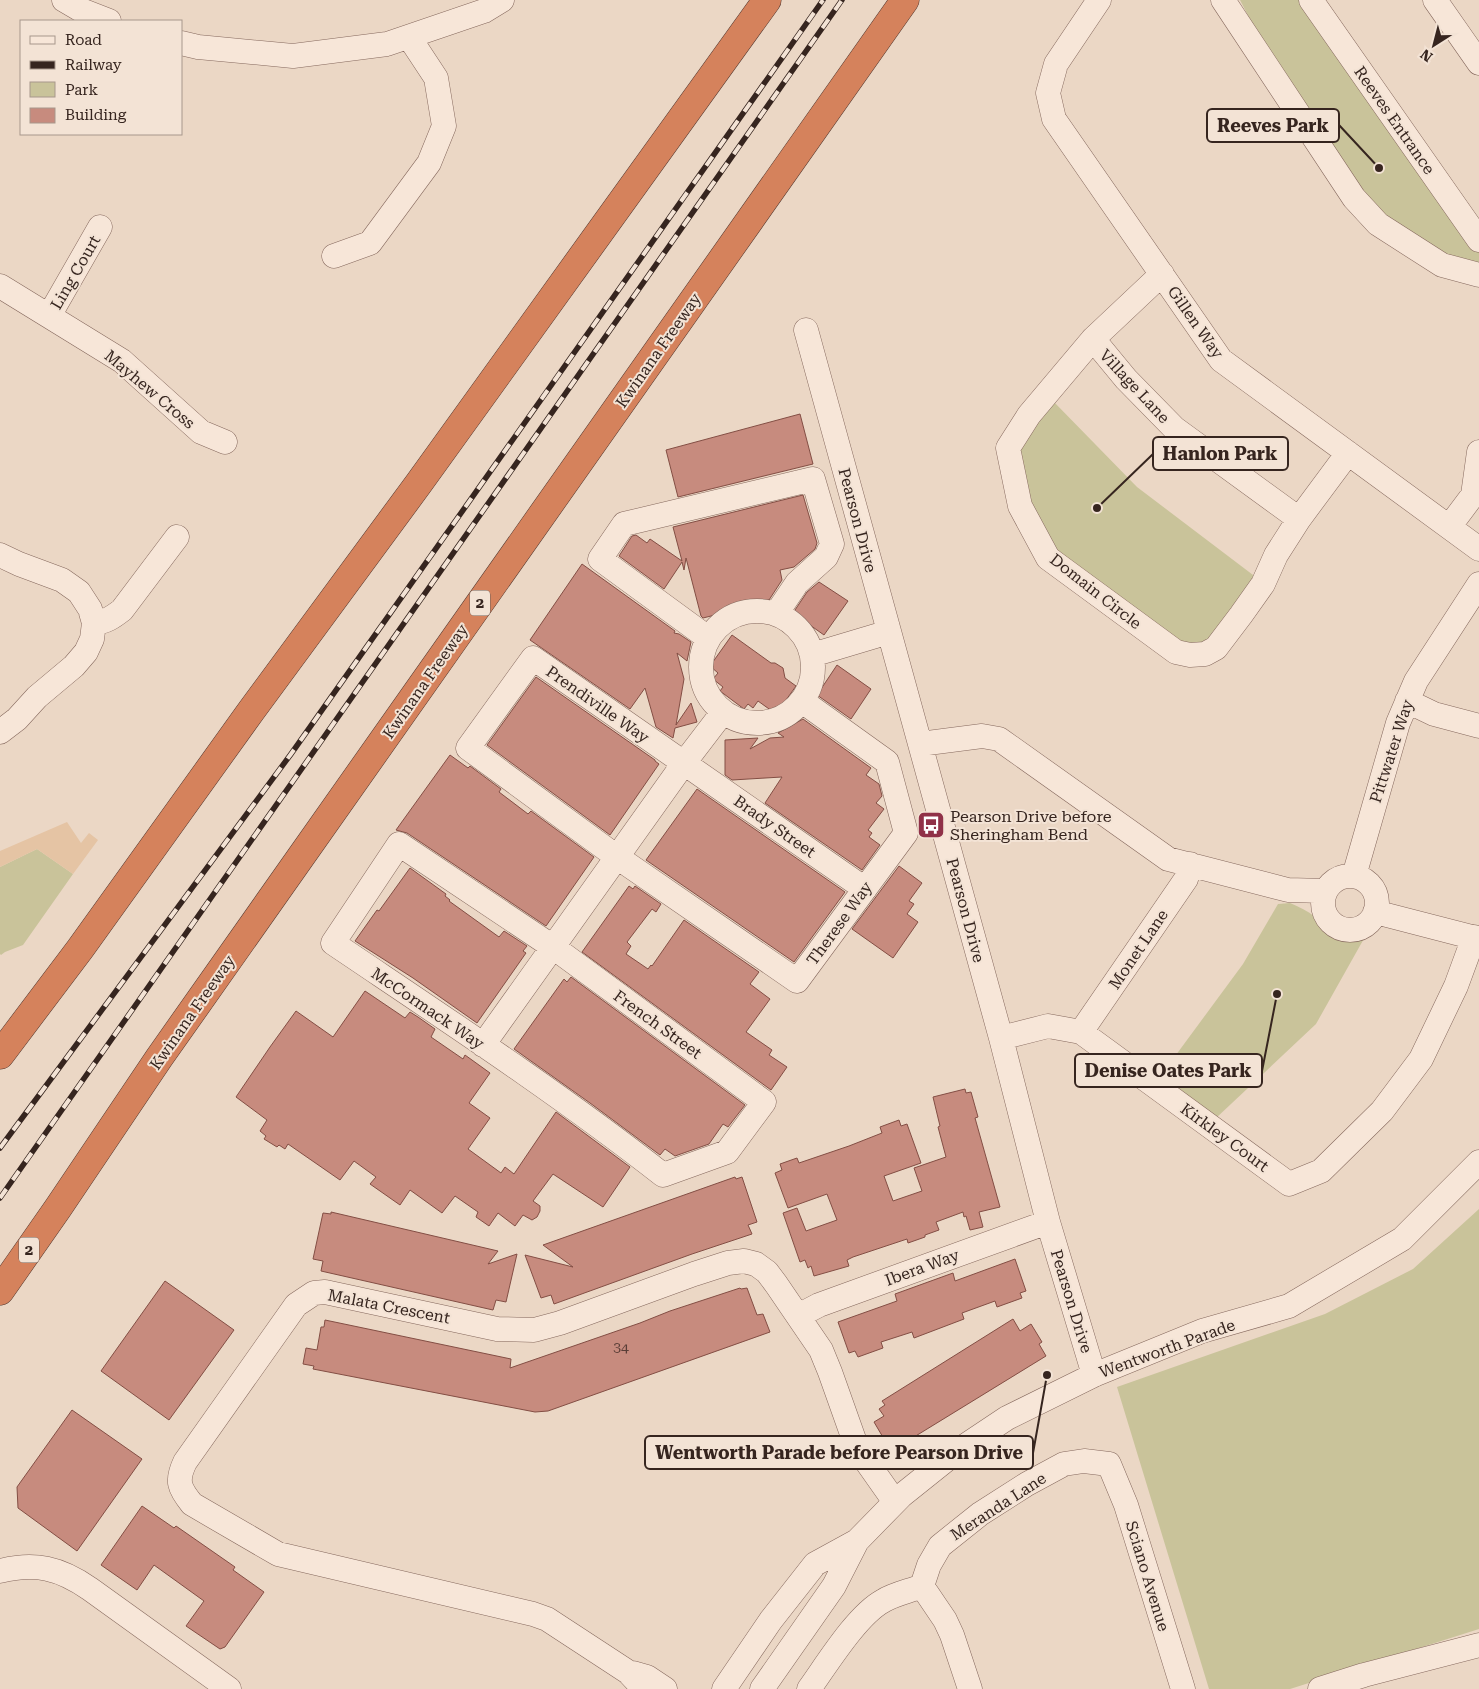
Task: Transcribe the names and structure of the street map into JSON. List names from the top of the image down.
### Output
{
  "streets": {
    "highway": ["Kwinana Freeway", "2"],
    "street": [
      "Reeves Entrance",
      "Ling Court",
      "Gillen Way",
      "Village Lane",
      "Mayhew Cross",
      "Pearson Drive",
      "Domain Circle",
      "Prendiville Way",
      "Pittwater Way",
      "Brady Street",
      "Therese Way",
      "Monet Lane",
      "McCormack Way",
      "French Street",
      "Kirkley Court",
      "Ibera Way",
      "Malata Crescent",
      "Wentworth Parade",
      "Meranda Lane",
      "Sciano Avenue"
    ]
  },
  "crossings": [
    ["Ling Court", "Mayhew Cross"],
    ["Gillen Way", "Domain Circle"],
    ["Village Lane", "Domain Circle"],
    ["Pearson Drive", "Kirkley Court"],
    ["Pearson Drive", "Ibera Way"],
    ["Pearson Drive", "Wentworth Parade"],
    ["Prendiville Way", "Brady Street"],
    ["Prendiville Way", "Therese Way"],
    ["Brady Street", "Therese Way"],
    ["Monet Lane", "Kirkley Court"],
    ["McCormack Way", "French Street"],
    ["Ibera Way", "Malata Crescent"],
    ["Malata Crescent", "Wentworth Parade"],
    ["Meranda Lane", "Sciano Avenue"]
  ],
  "places": {
    "other": [
      "Reeves Park",
      "Hanlon Park",
      "Denise Oates Park",
      "Wentworth Parade before Pearson Drive"
    ],
    "bus stop": ["Pearson Drive before Sheringham Bend"]
  },
  "house_numbers": ["34"],
  "legend": [
    "Road",
    "Railway",
    "Park",
    "Building"
  ],
  "north": "bottom left"
}
